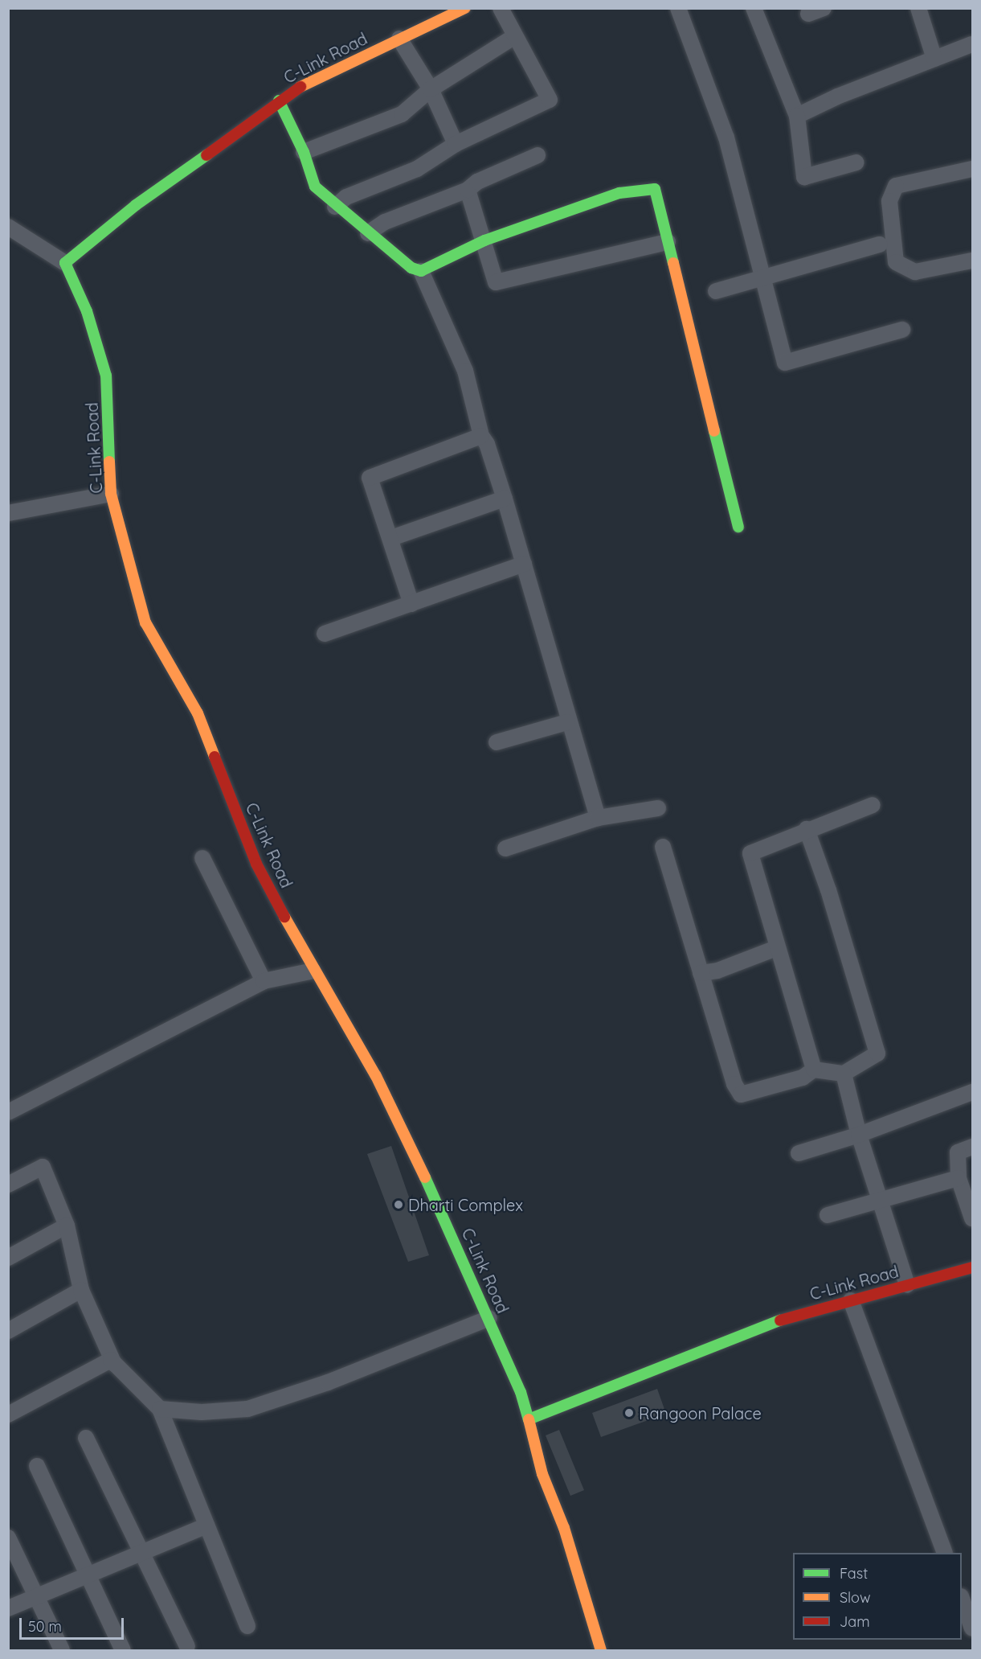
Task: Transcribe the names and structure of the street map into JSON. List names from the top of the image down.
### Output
{
  "streets": {
    "street": ["C-Link Road"]
  },
  "places": ["Dharti Complex", "Rangoon Palace"],
  "legend": ["Fast", "Slow", "Jam"],
  "scale_bar": "50 m"
}
